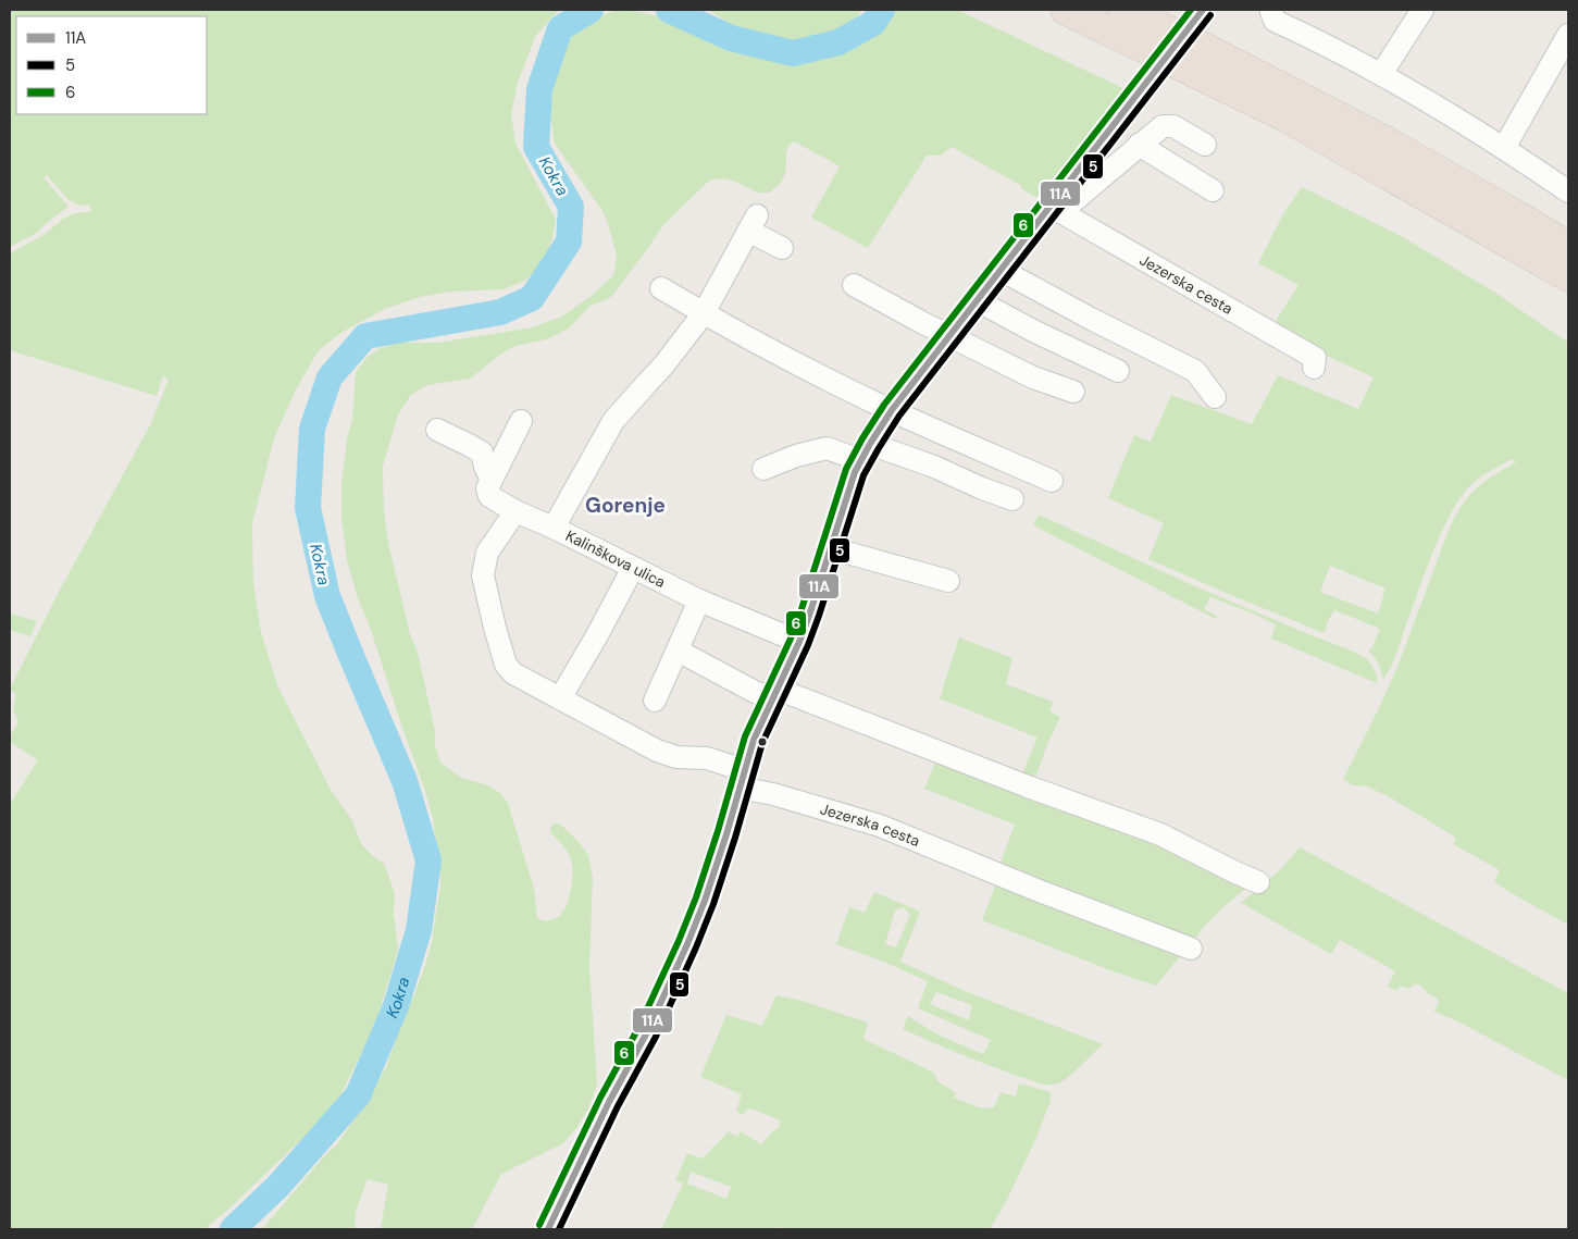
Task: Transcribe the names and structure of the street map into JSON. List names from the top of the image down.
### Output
{
  "streets": {
    "street": ["Jezerska cesta", "Kalinškova ulica"]
  },
  "districts": ["Gorenje"],
  "water": ["Kokra"],
  "lines": ["transit line 11A", "transit line 6", "transit line 5"],
  "legend": ["11A", "5", "6"]
}
